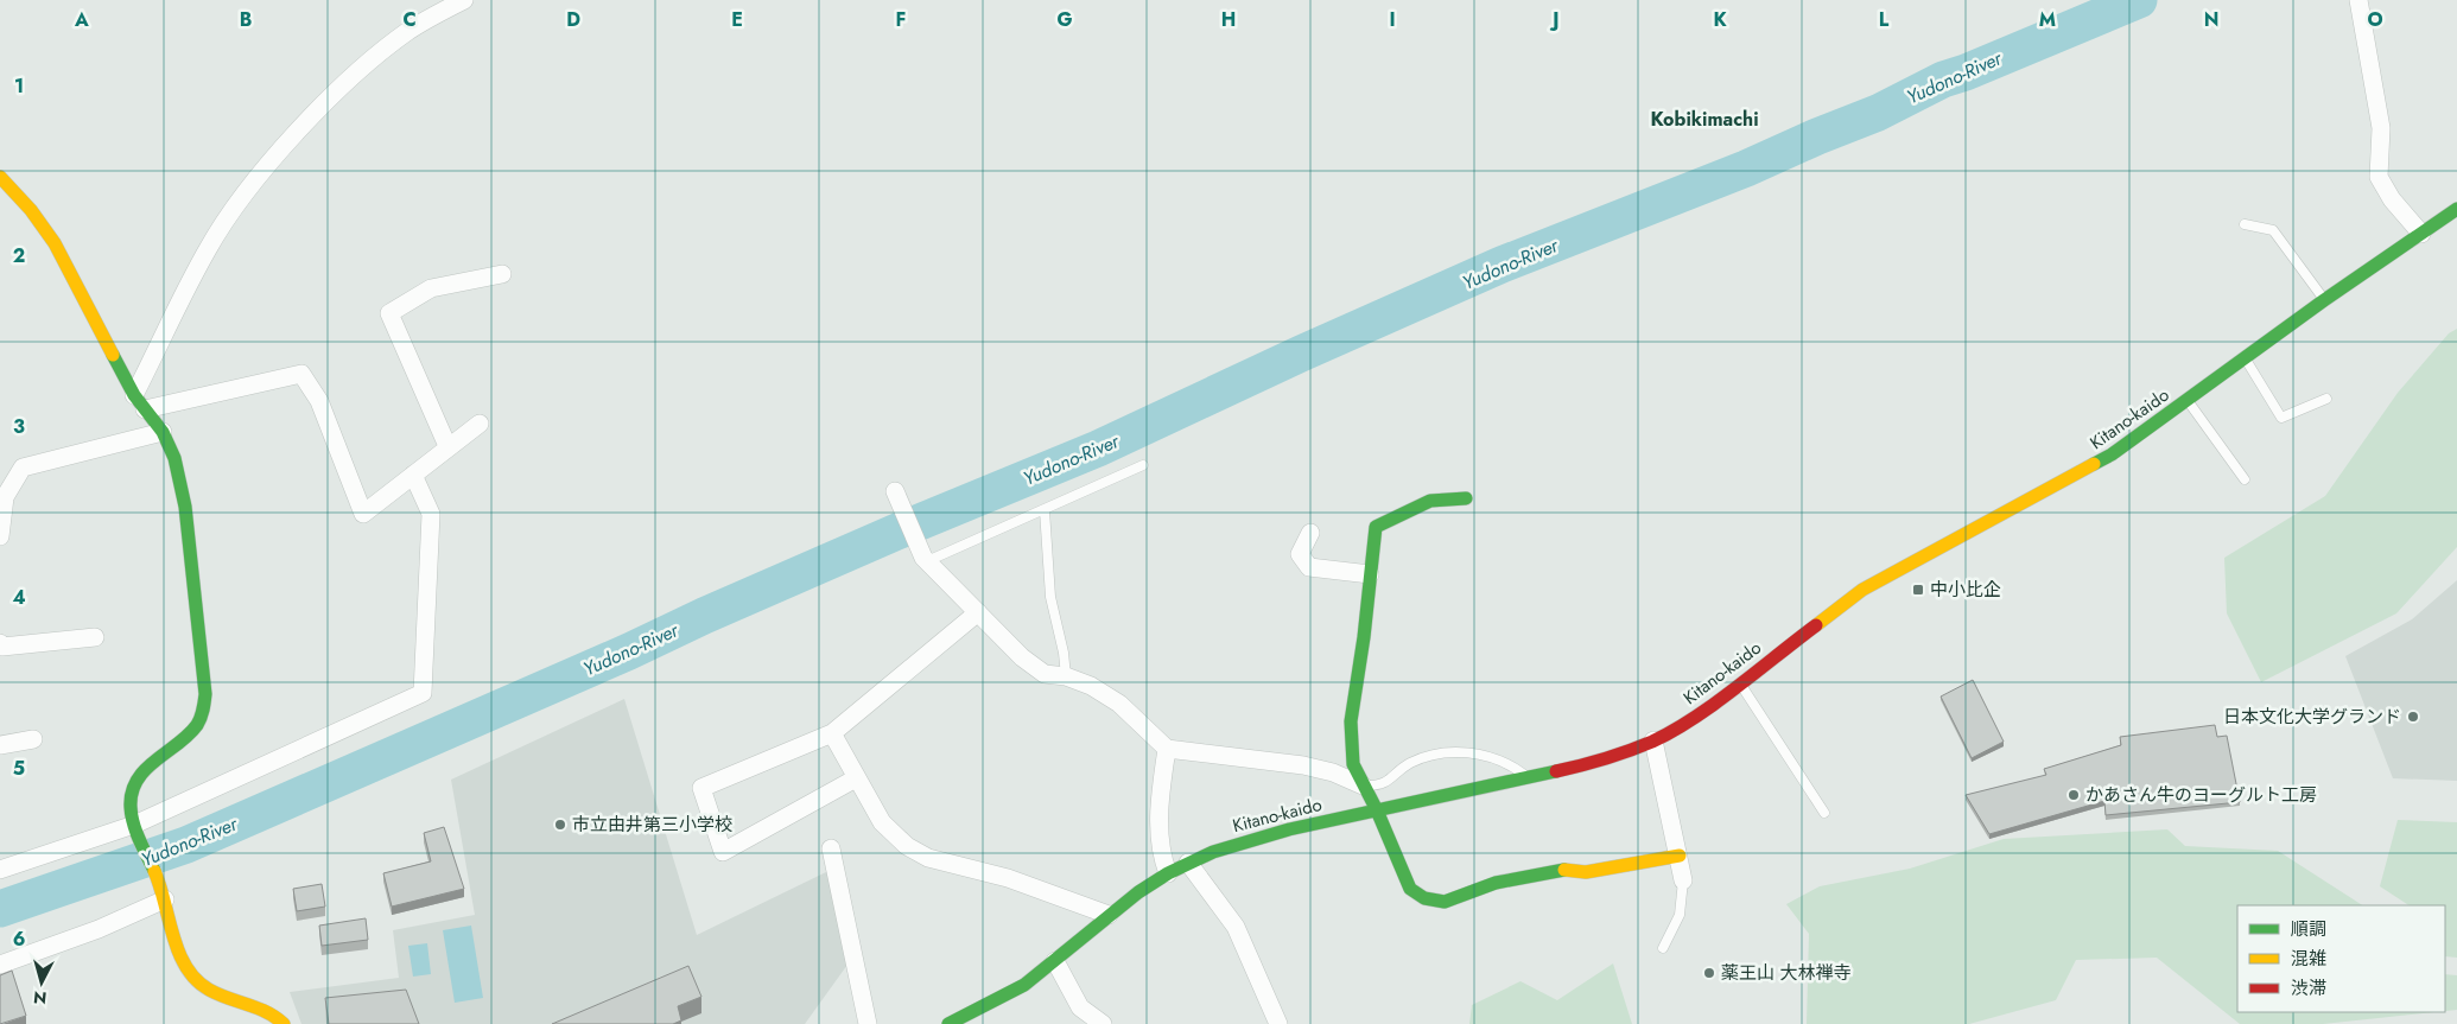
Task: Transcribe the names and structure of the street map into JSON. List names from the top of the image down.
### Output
{
  "streets": {
    "main road": ["Kitano-kaido"]
  },
  "districts": ["Kobikimachi"],
  "water": ["Yudono-River"],
  "places": {
    "transit": ["中小比企"],
    "other": [
      "日本文化大学グランド",
      "かあさん牛のヨーグルト工房",
      "市立由井第三小学校",
      "薬王山 大林禅寺"
    ]
  },
  "legend": ["順調", "混雑", "渋滞"],
  "north": "bottom",
  "grid": {
    "columns": [
      "A",
      "B",
      "C",
      "D",
      "E",
      "F",
      "G",
      "H",
      "I",
      "J",
      "K",
      "L",
      "M",
      "N",
      "O"
    ],
    "rows": [
      "1",
      "2",
      "3",
      "4",
      "5",
      "6"
    ]
  }
}
